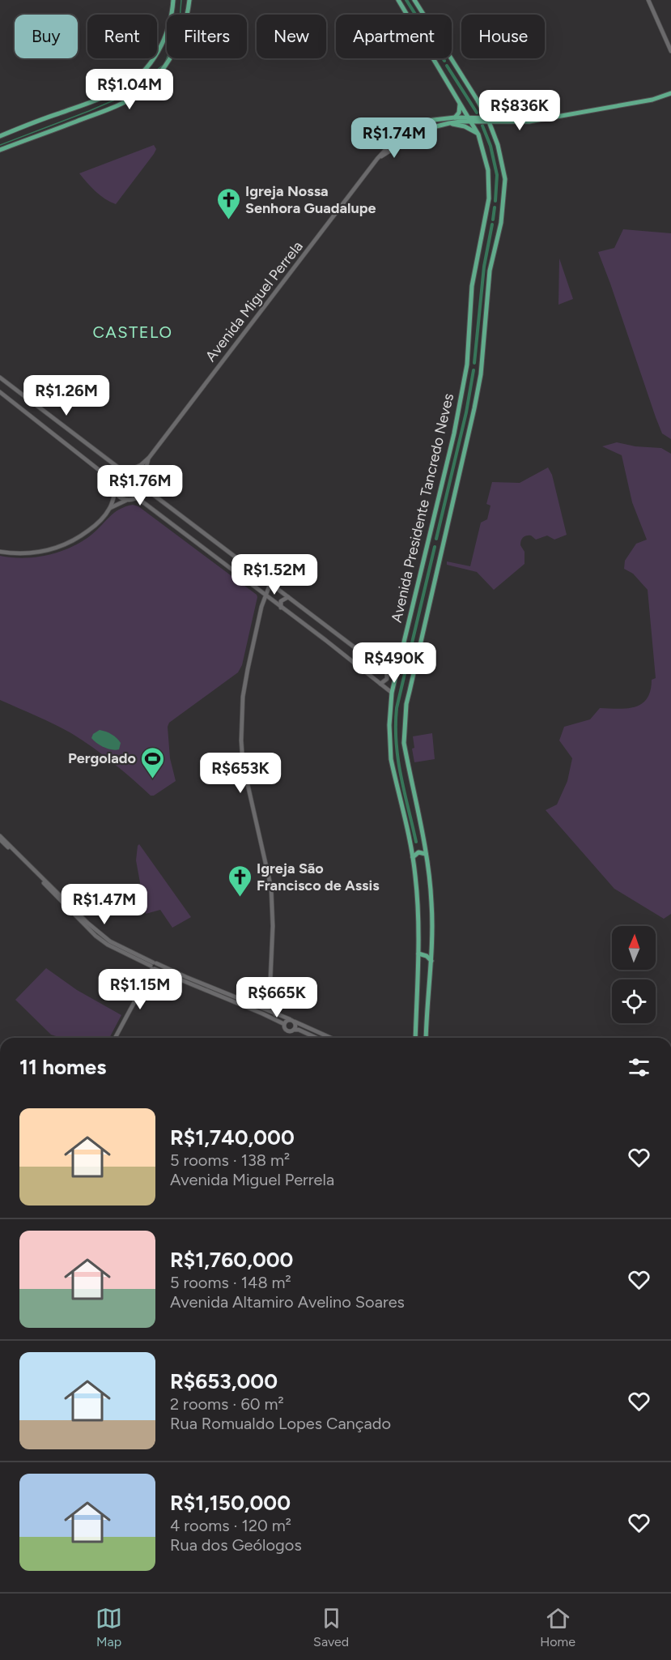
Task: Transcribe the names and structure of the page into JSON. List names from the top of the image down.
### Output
{
  "streets": {
    "main road": ["Avenida Presidente Tancredo Neves"],
    "street": ["Avenida Miguel Perrela"]
  },
  "districts": ["CASTELO"],
  "places": {
    "church": ["Igreja Nossa Senhora Guadalupe", "Igreja São Francisco de Assis"],
    "sports": ["Pergolado"]
  },
  "north": "top",
  "page": {
    "chip": [
      "Buy",
      "Rent",
      "Filters",
      "New",
      "Apartment",
      "House"
    ],
    "price": [
      "R$1.04M",
      "R$836K",
      "R$1.74M",
      "R$1.26M",
      "R$1.76M",
      "R$1.52M",
      "R$490K",
      "R$653K",
      "R$1.47M",
      "R$1.15M",
      "R$665K"
    ],
    "heading": "11 homes",
    "list": [
      {
        "name": "R$1,740,000",
        "note": "5 rooms · 138 m² · Avenida Miguel Perrela"
      },
      {
        "name": "R$1,760,000",
        "note": "5 rooms · 148 m² · Avenida Altamiro Avelino Soares"
      },
      {
        "name": "R$653,000",
        "note": "2 rooms · 60 m² · Rua Romualdo Lopes Cançado"
      },
      {
        "name": "R$1,150,000",
        "note": "4 rooms · 120 m² · Rua dos Geólogos"
      }
    ],
    "tabs": ["Map", "Saved", "Home"]
  }
}
